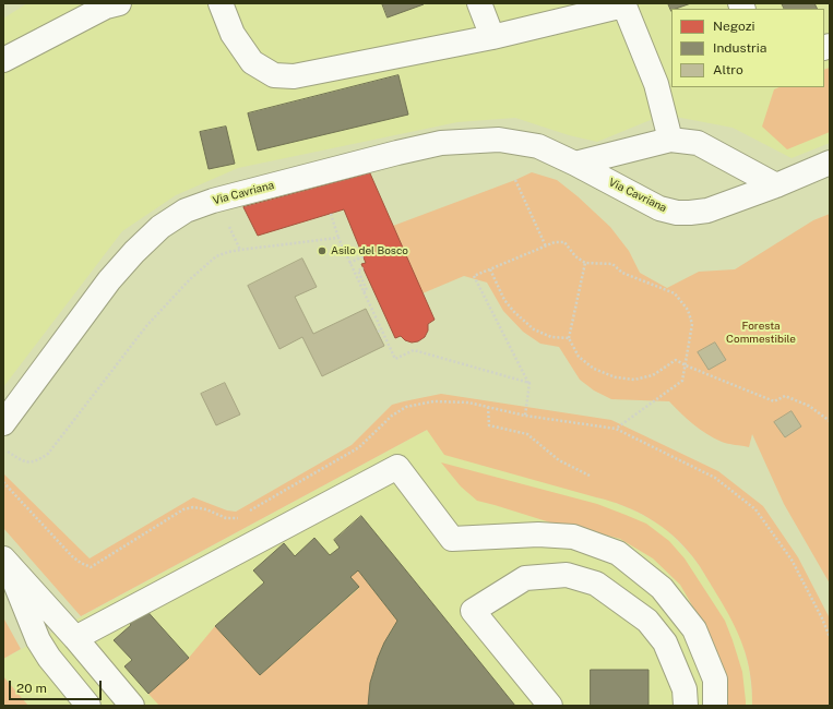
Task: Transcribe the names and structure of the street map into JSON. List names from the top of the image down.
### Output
{
  "streets": {
    "street": ["Via Cavriana"]
  },
  "parks": ["Foresta Commestibile"],
  "places": ["Asilo del Bosco"],
  "legend": ["Negozi", "Industria", "Altro"],
  "scale_bar": "20 m"
}
